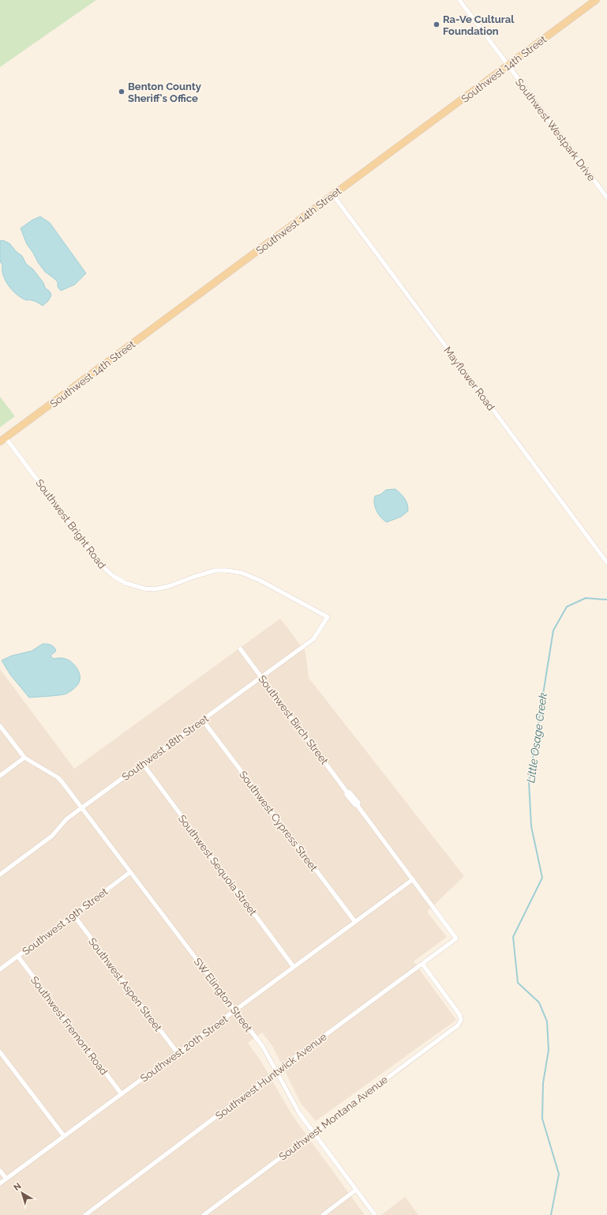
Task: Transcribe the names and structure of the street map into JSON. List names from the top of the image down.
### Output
{
  "streets": {
    "main road": ["Southwest 14th Street"],
    "street": [
      "Southwest Westpark Drive",
      "Mayflower Road",
      "Southwest Bright Road",
      "Southwest Birch Street",
      "Southwest 18th Street",
      "Southwest Cypress Street",
      "Southwest Sequoia Street",
      "Southwest 19th Street",
      "Southwest Aspen Street",
      "SW Elington Street",
      "Southwest Fremont Road",
      "Southwest 20th Street",
      "Southwest Huntwick Avenue",
      "Southwest Montana Avenue"
    ]
  },
  "crossings": [
    ["Southwest 14th Street", "Southwest Westpark Drive"],
    ["Southwest 14th Street", "Mayflower Road"],
    ["Southwest 14th Street", "Southwest Bright Road"],
    ["Southwest Bright Road", "Southwest 18th Street"],
    ["Southwest Birch Street", "Southwest 18th Street"],
    ["Southwest Birch Street", "Southwest 20th Street"],
    ["Southwest Birch Street", "Southwest Huntwick Avenue"],
    ["Southwest 18th Street", "Southwest Cypress Street"],
    ["Southwest 18th Street", "Southwest Sequoia Street"],
    ["Southwest 18th Street", "SW Elington Street"],
    ["Southwest Cypress Street", "Southwest 20th Street"],
    ["Southwest Sequoia Street", "Southwest 20th Street"],
    ["Southwest 19th Street", "Southwest Aspen Street"],
    ["Southwest 19th Street", "SW Elington Street"],
    ["Southwest 19th Street", "Southwest Fremont Road"],
    ["Southwest Aspen Street", "Southwest 20th Street"],
    ["SW Elington Street", "Southwest 20th Street"],
    ["SW Elington Street", "Southwest Huntwick Avenue"],
    ["SW Elington Street", "Southwest Montana Avenue"],
    ["Southwest Fremont Road", "Southwest 20th Street"],
    ["Southwest Huntwick Avenue", "Southwest Montana Avenue"]
  ],
  "water": ["Little Osage Creek"],
  "places": ["Ra-Ve Cultural Foundation", "Benton County Sheriff's Office"],
  "north": "top left"
}
